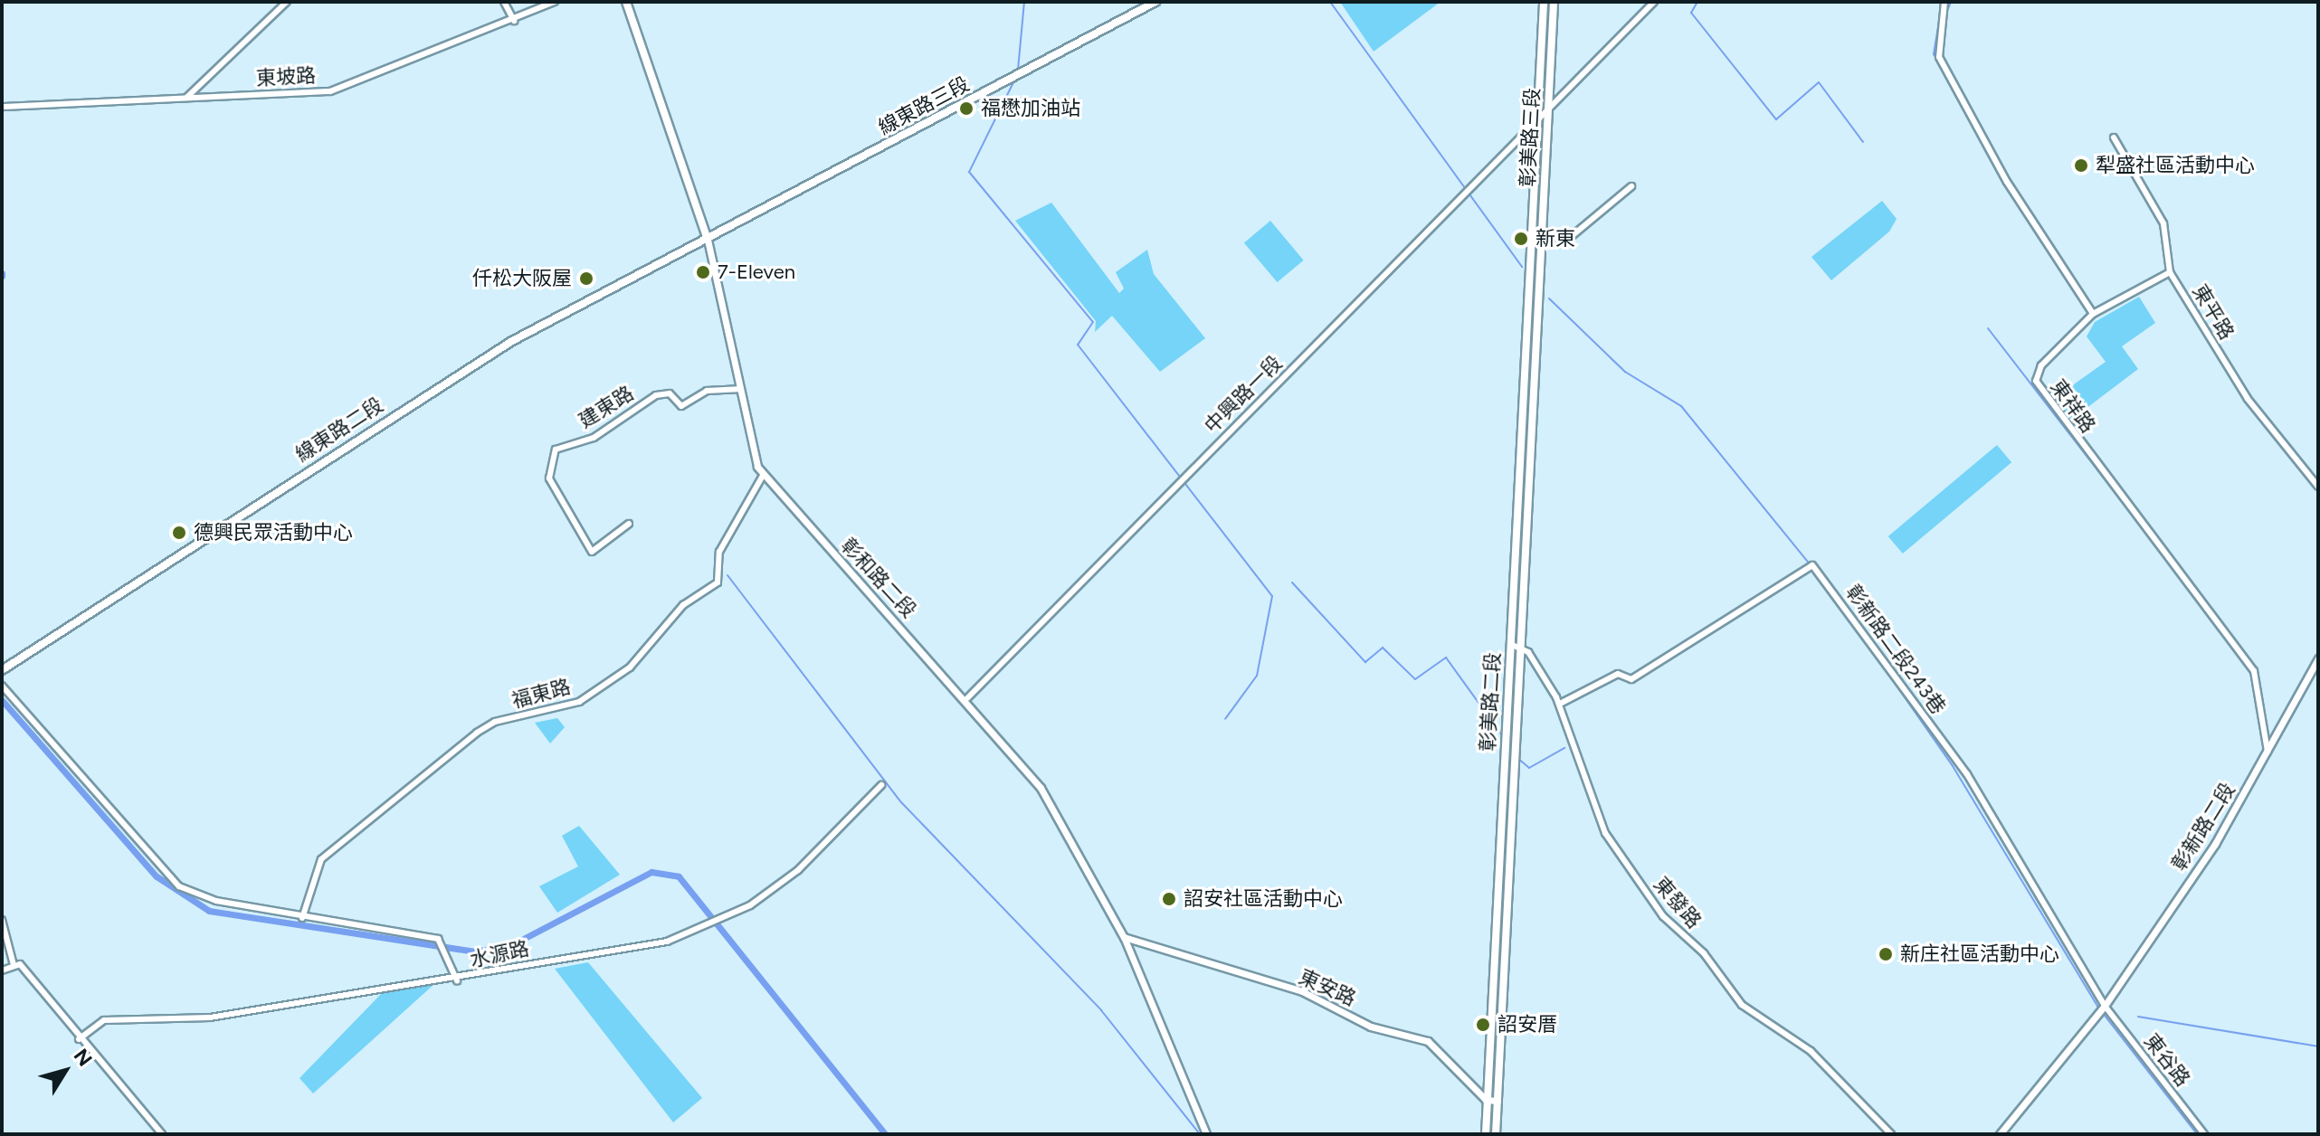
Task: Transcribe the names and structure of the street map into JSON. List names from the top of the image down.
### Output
{
  "streets": {
    "main road": [
      "線東路三段",
      "彰美路三段",
      "線東路二段",
      "彰和路二段",
      "彰美路二段"
    ],
    "street": [
      "東坡路",
      "東平路",
      "中興路一段",
      "東祥路",
      "建東路",
      "彰新路二段243巷",
      "福東路",
      "彰新路二段",
      "東發路",
      "水源路",
      "東安路",
      "東谷路"
    ]
  },
  "crossings": [
    ["線東路三段", "線東路二段"],
    ["線東路三段", "彰和路二段"],
    ["彰美路三段", "中興路一段"],
    ["彰美路三段", "彰美路二段"],
    ["中興路一段", "彰和路二段"],
    ["東祥路", "彰新路二段"],
    ["建東路", "彰和路二段"],
    ["線東路二段", "彰和路二段"],
    ["彰和路二段", "福東路"],
    ["彰和路二段", "東安路"],
    ["彰新路二段243巷", "彰新路二段"],
    ["彰新路二段243巷", "東發路"],
    ["彰新路二段243巷", "東谷路"],
    ["彰美路二段", "東發路"],
    ["彰美路二段", "東安路"],
    ["彰新路二段", "東谷路"]
  ],
  "places": [
    "福懋加油站",
    "犁盛社區活動中心",
    "新東",
    "7-Eleven",
    "仟松大阪屋",
    "德興民眾活動中心",
    "詔安社區活動中心",
    "新庄社區活動中心",
    "詔安厝"
  ],
  "north": "top right"
}
